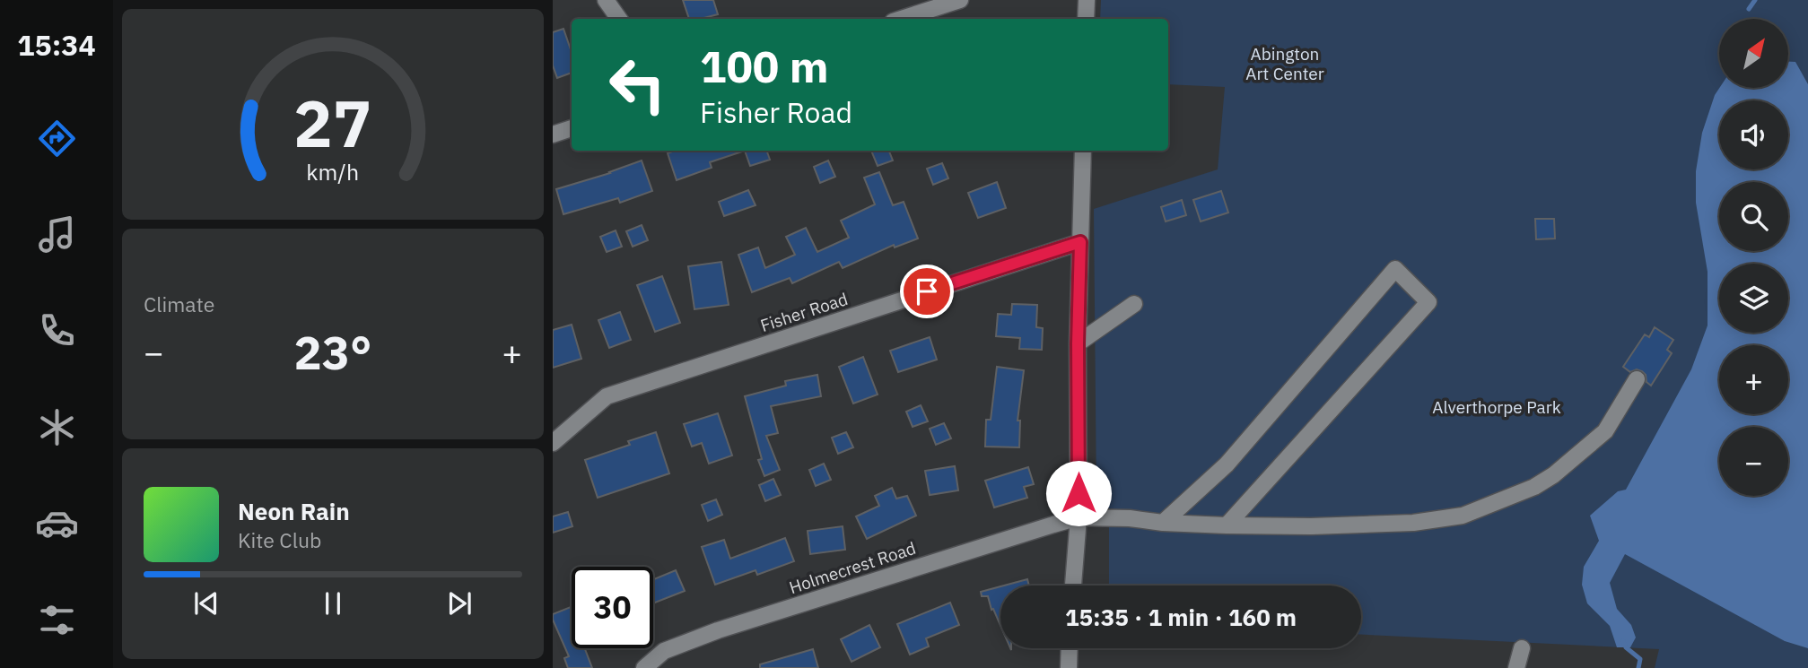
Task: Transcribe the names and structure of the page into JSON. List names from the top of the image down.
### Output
{
  "streets": {
    "street": ["Fisher Road", "Holmecrest Road"]
  },
  "parks": ["Abington Art Center", "Alverthorpe Park"],
  "north": "top right",
  "page": {
    "tabs": "15:34",
    "map_buttons": ["+", "−"],
    "turn": ["100 m", "Fisher Road"],
    "tile": "Climate",
    "heat": ["−", "23°", "+"],
    "song": ["Neon Rain", "Kite Club"],
    "limit": "30",
    "trip": "15:35 · 1 min · 160 m",
    "gauge": ["27", "km/h"]
  }
}
